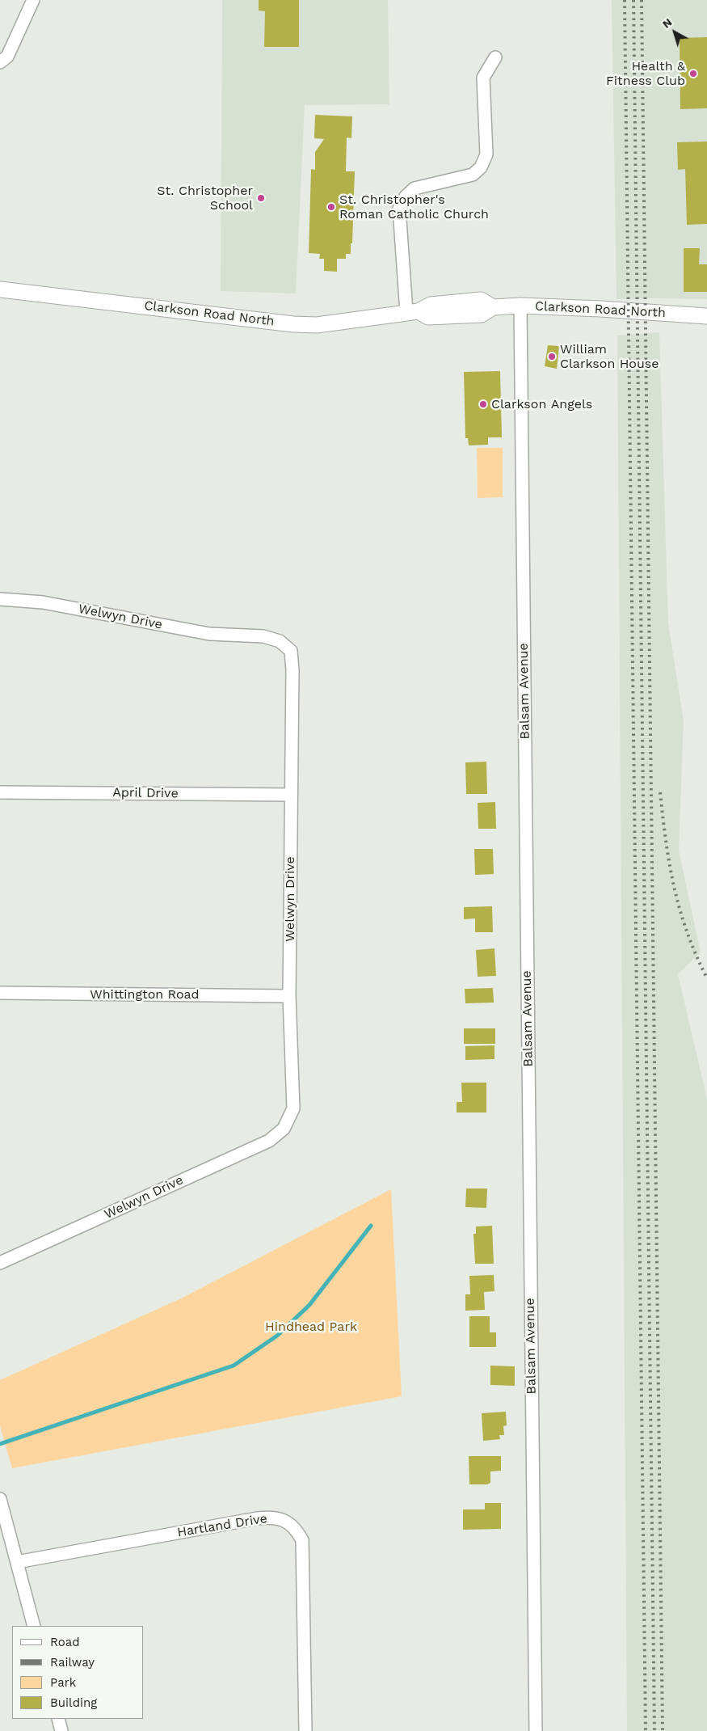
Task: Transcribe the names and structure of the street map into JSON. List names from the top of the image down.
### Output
{
  "streets": {
    "street": [
      "Clarkson Road North",
      "Welwyn Drive",
      "Balsam Avenue",
      "April Drive",
      "Whittington Road",
      "Hartland Drive"
    ]
  },
  "crossings": [
    ["Clarkson Road North", "Balsam Avenue"],
    ["Welwyn Drive", "April Drive"],
    ["Welwyn Drive", "Whittington Road"]
  ],
  "parks": ["Hindhead Park"],
  "places": [
    "Health & Fitness Club",
    "St. Christopher School",
    "St. Christopher's Roman Catholic Church",
    "William Clarkson House",
    "Clarkson Angels"
  ],
  "legend": [
    "Road",
    "Railway",
    "Park",
    "Building"
  ],
  "north": "top left"
}
